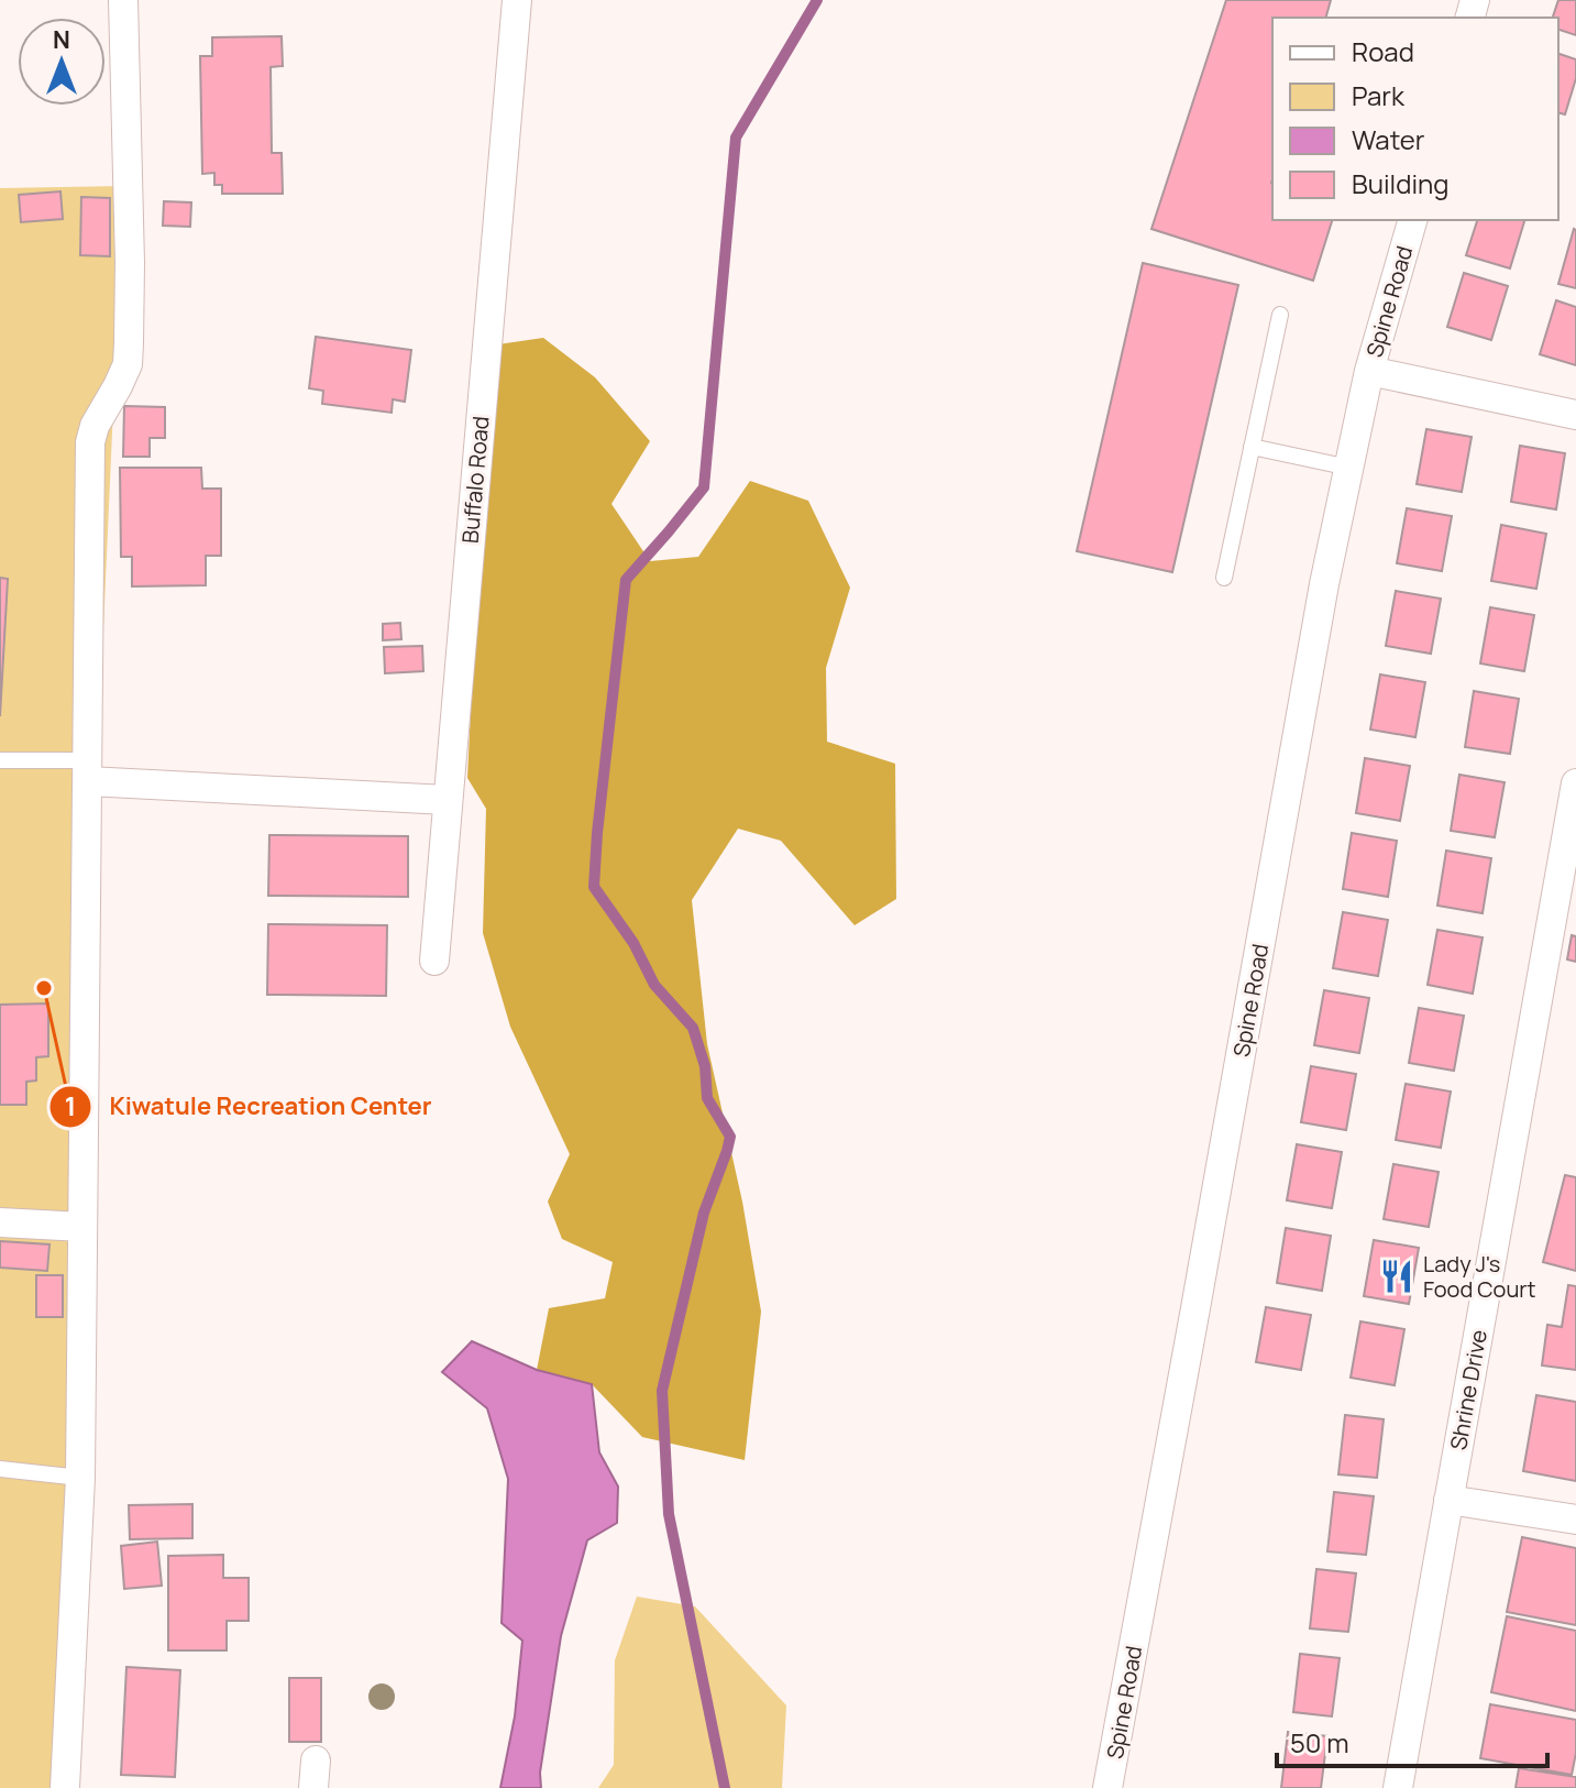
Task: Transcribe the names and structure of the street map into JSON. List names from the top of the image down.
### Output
{
  "streets": {
    "street": ["Spine Road", "Buffalo Road", "Shrine Drive"]
  },
  "places": {
    "other": ["Kiwatule Recreation Center"],
    "restaurant": ["Lady J's Food Court"]
  },
  "legend": [
    "Road",
    "Park",
    "Water",
    "Building"
  ],
  "scale_bar": "50 m",
  "north": "top"
}
